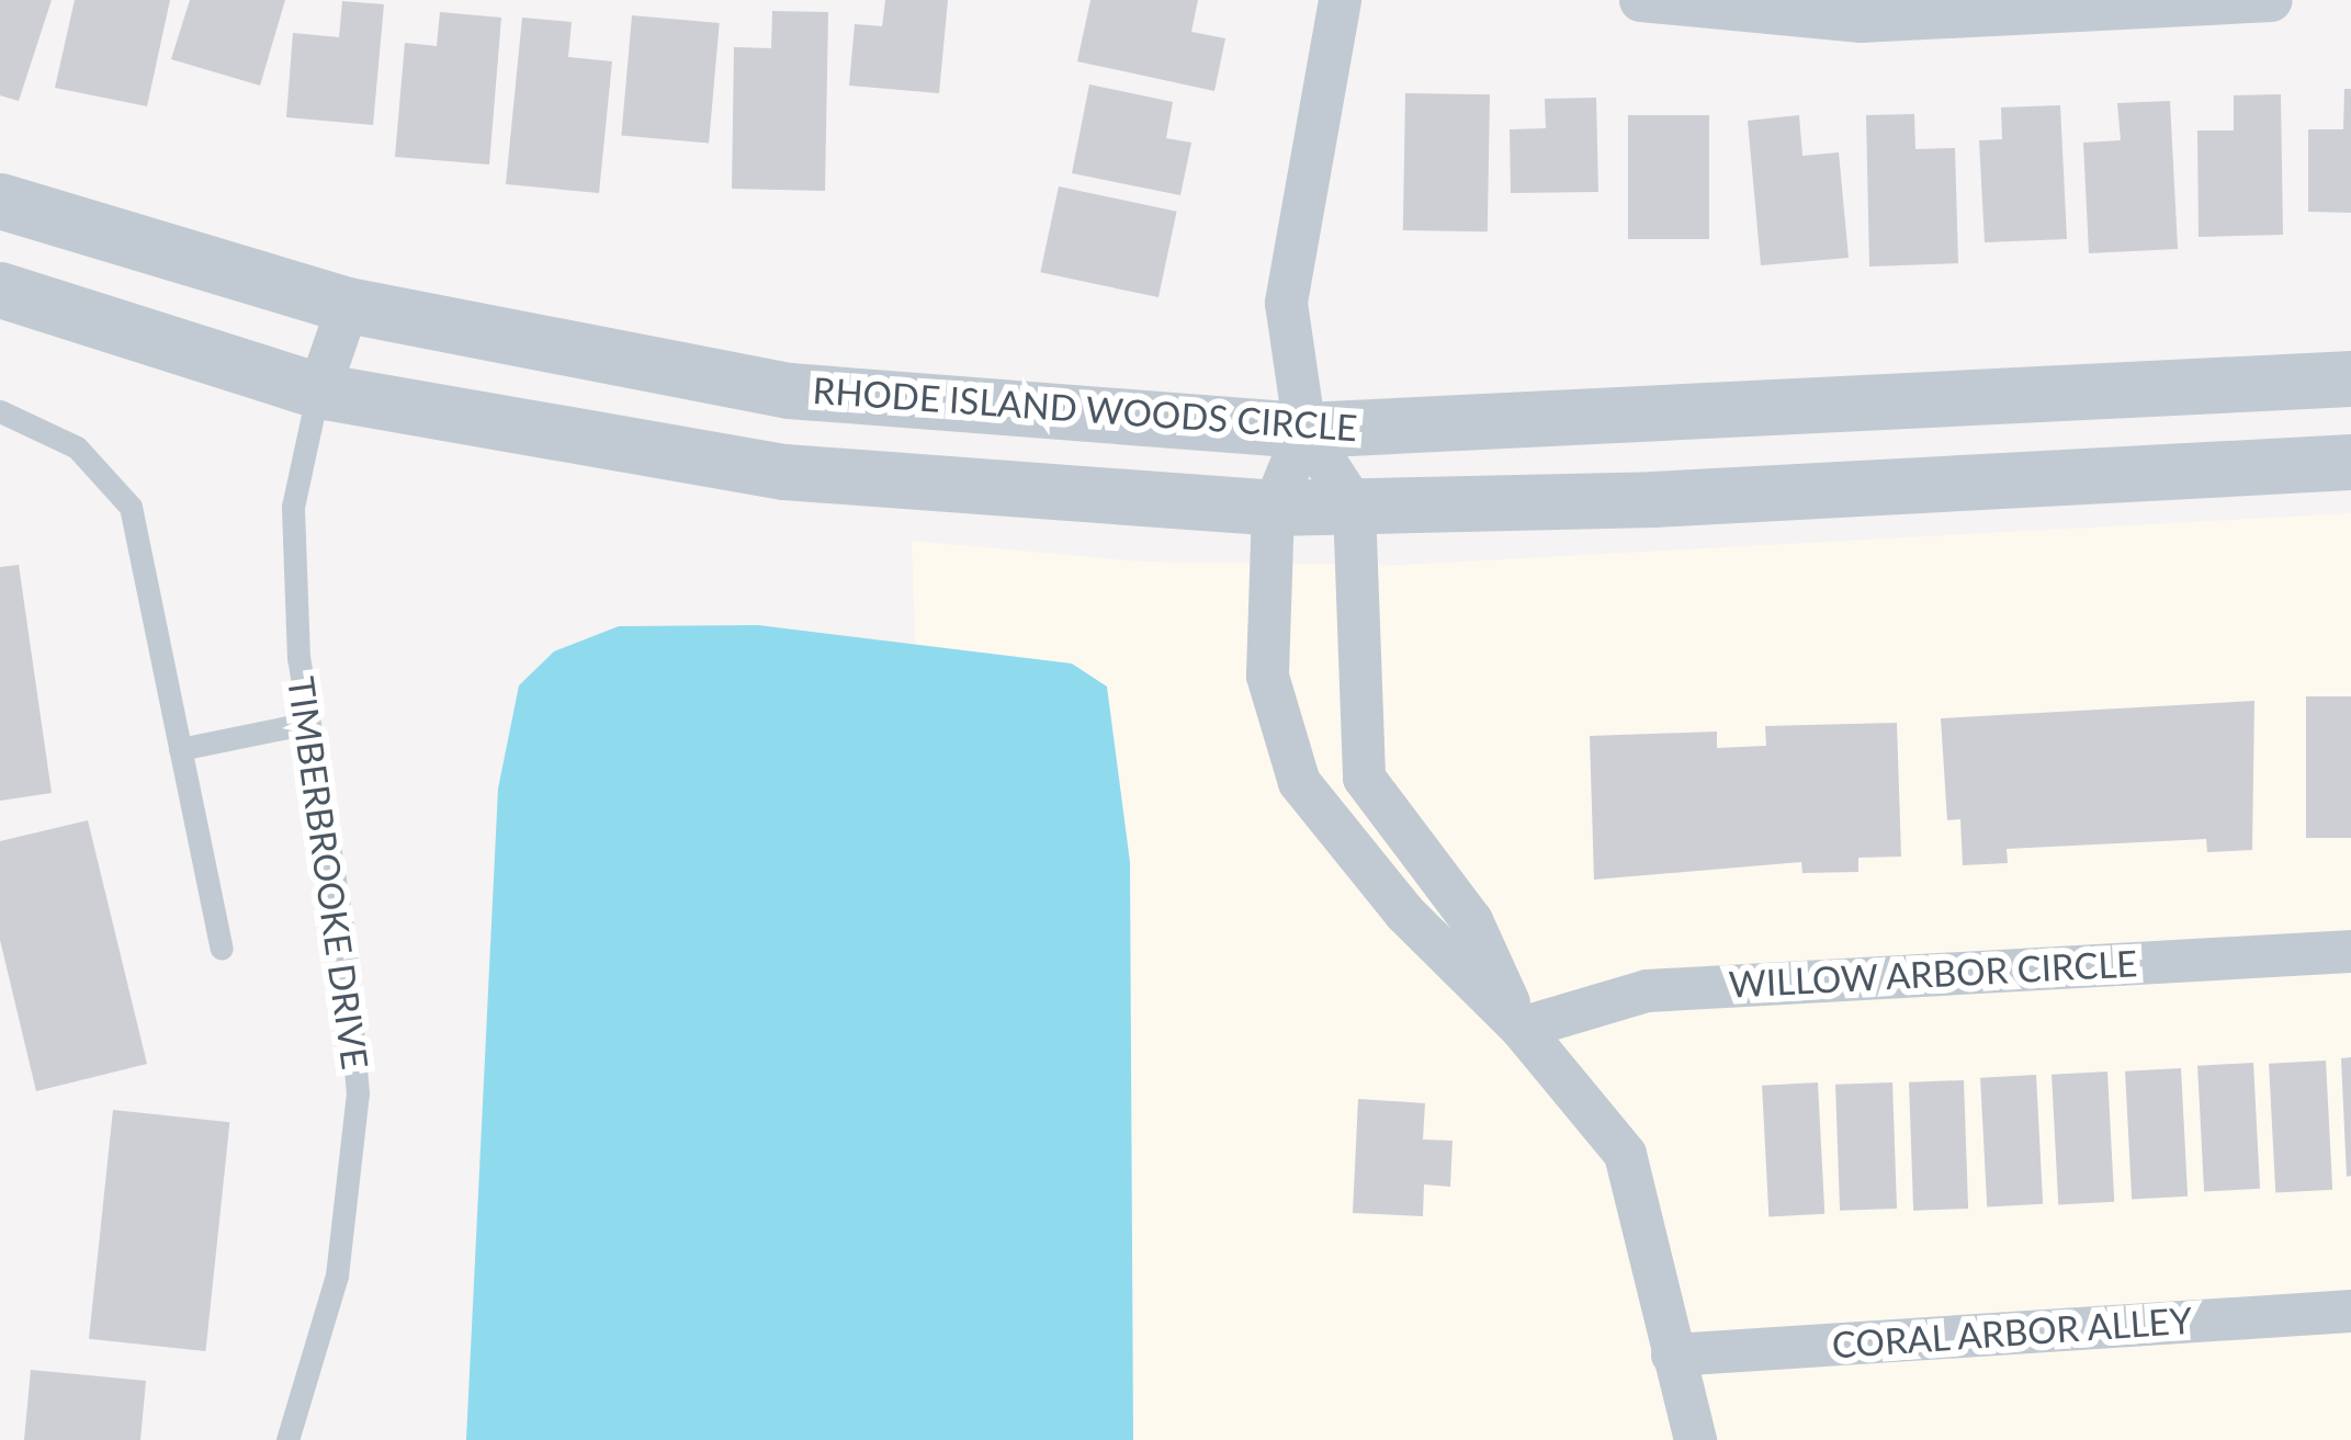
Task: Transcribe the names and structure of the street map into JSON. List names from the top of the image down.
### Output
{
  "streets": {
    "street": [
      "RHODE ISLAND WOODS CIRCLE",
      "TIMBERBROOKE DRIVE",
      "WILLOW ARBOR CIRCLE",
      "CORAL ARBOR ALLEY"
    ]
  },
  "crossings": [
    ["RHODE ISLAND WOODS CIRCLE", "TIMBERBROOKE DRIVE"]
  ]
}
